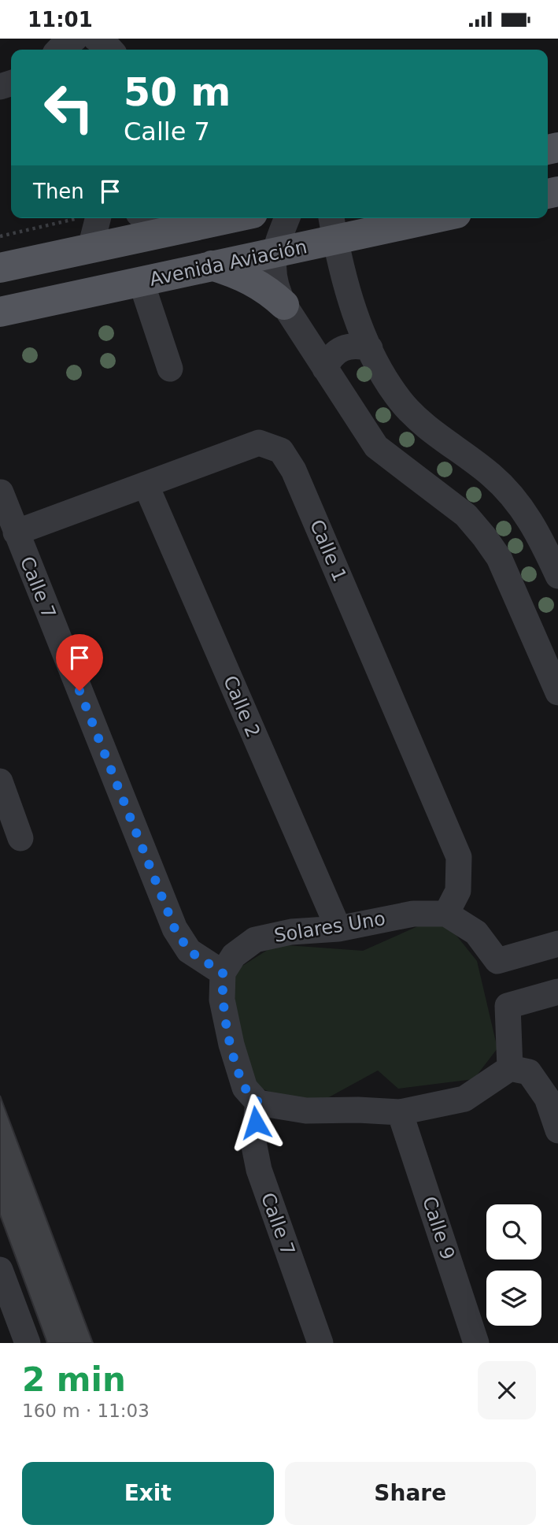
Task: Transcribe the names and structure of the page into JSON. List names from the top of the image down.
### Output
{
  "streets": {
    "main road": ["Avenida Aviación"],
    "street": [
      "Calle 1",
      "Calle 7",
      "Calle 2",
      "Solares Uno",
      "Calle 9"
    ]
  },
  "crossings": [
    ["Calle 1", "Calle 7"],
    ["Calle 1", "Calle 2"],
    ["Calle 1", "Solares Uno"],
    ["Calle 7", "Solares Uno"],
    ["Calle 2", "Solares Uno"]
  ],
  "page": {
    "status": "11:01",
    "turn": ["50 m", "Calle 7"],
    "then": "Then",
    "heading": ["2 min", "160 m · 11:03"],
    "buttons": ["Exit", "Share"]
  }
}
